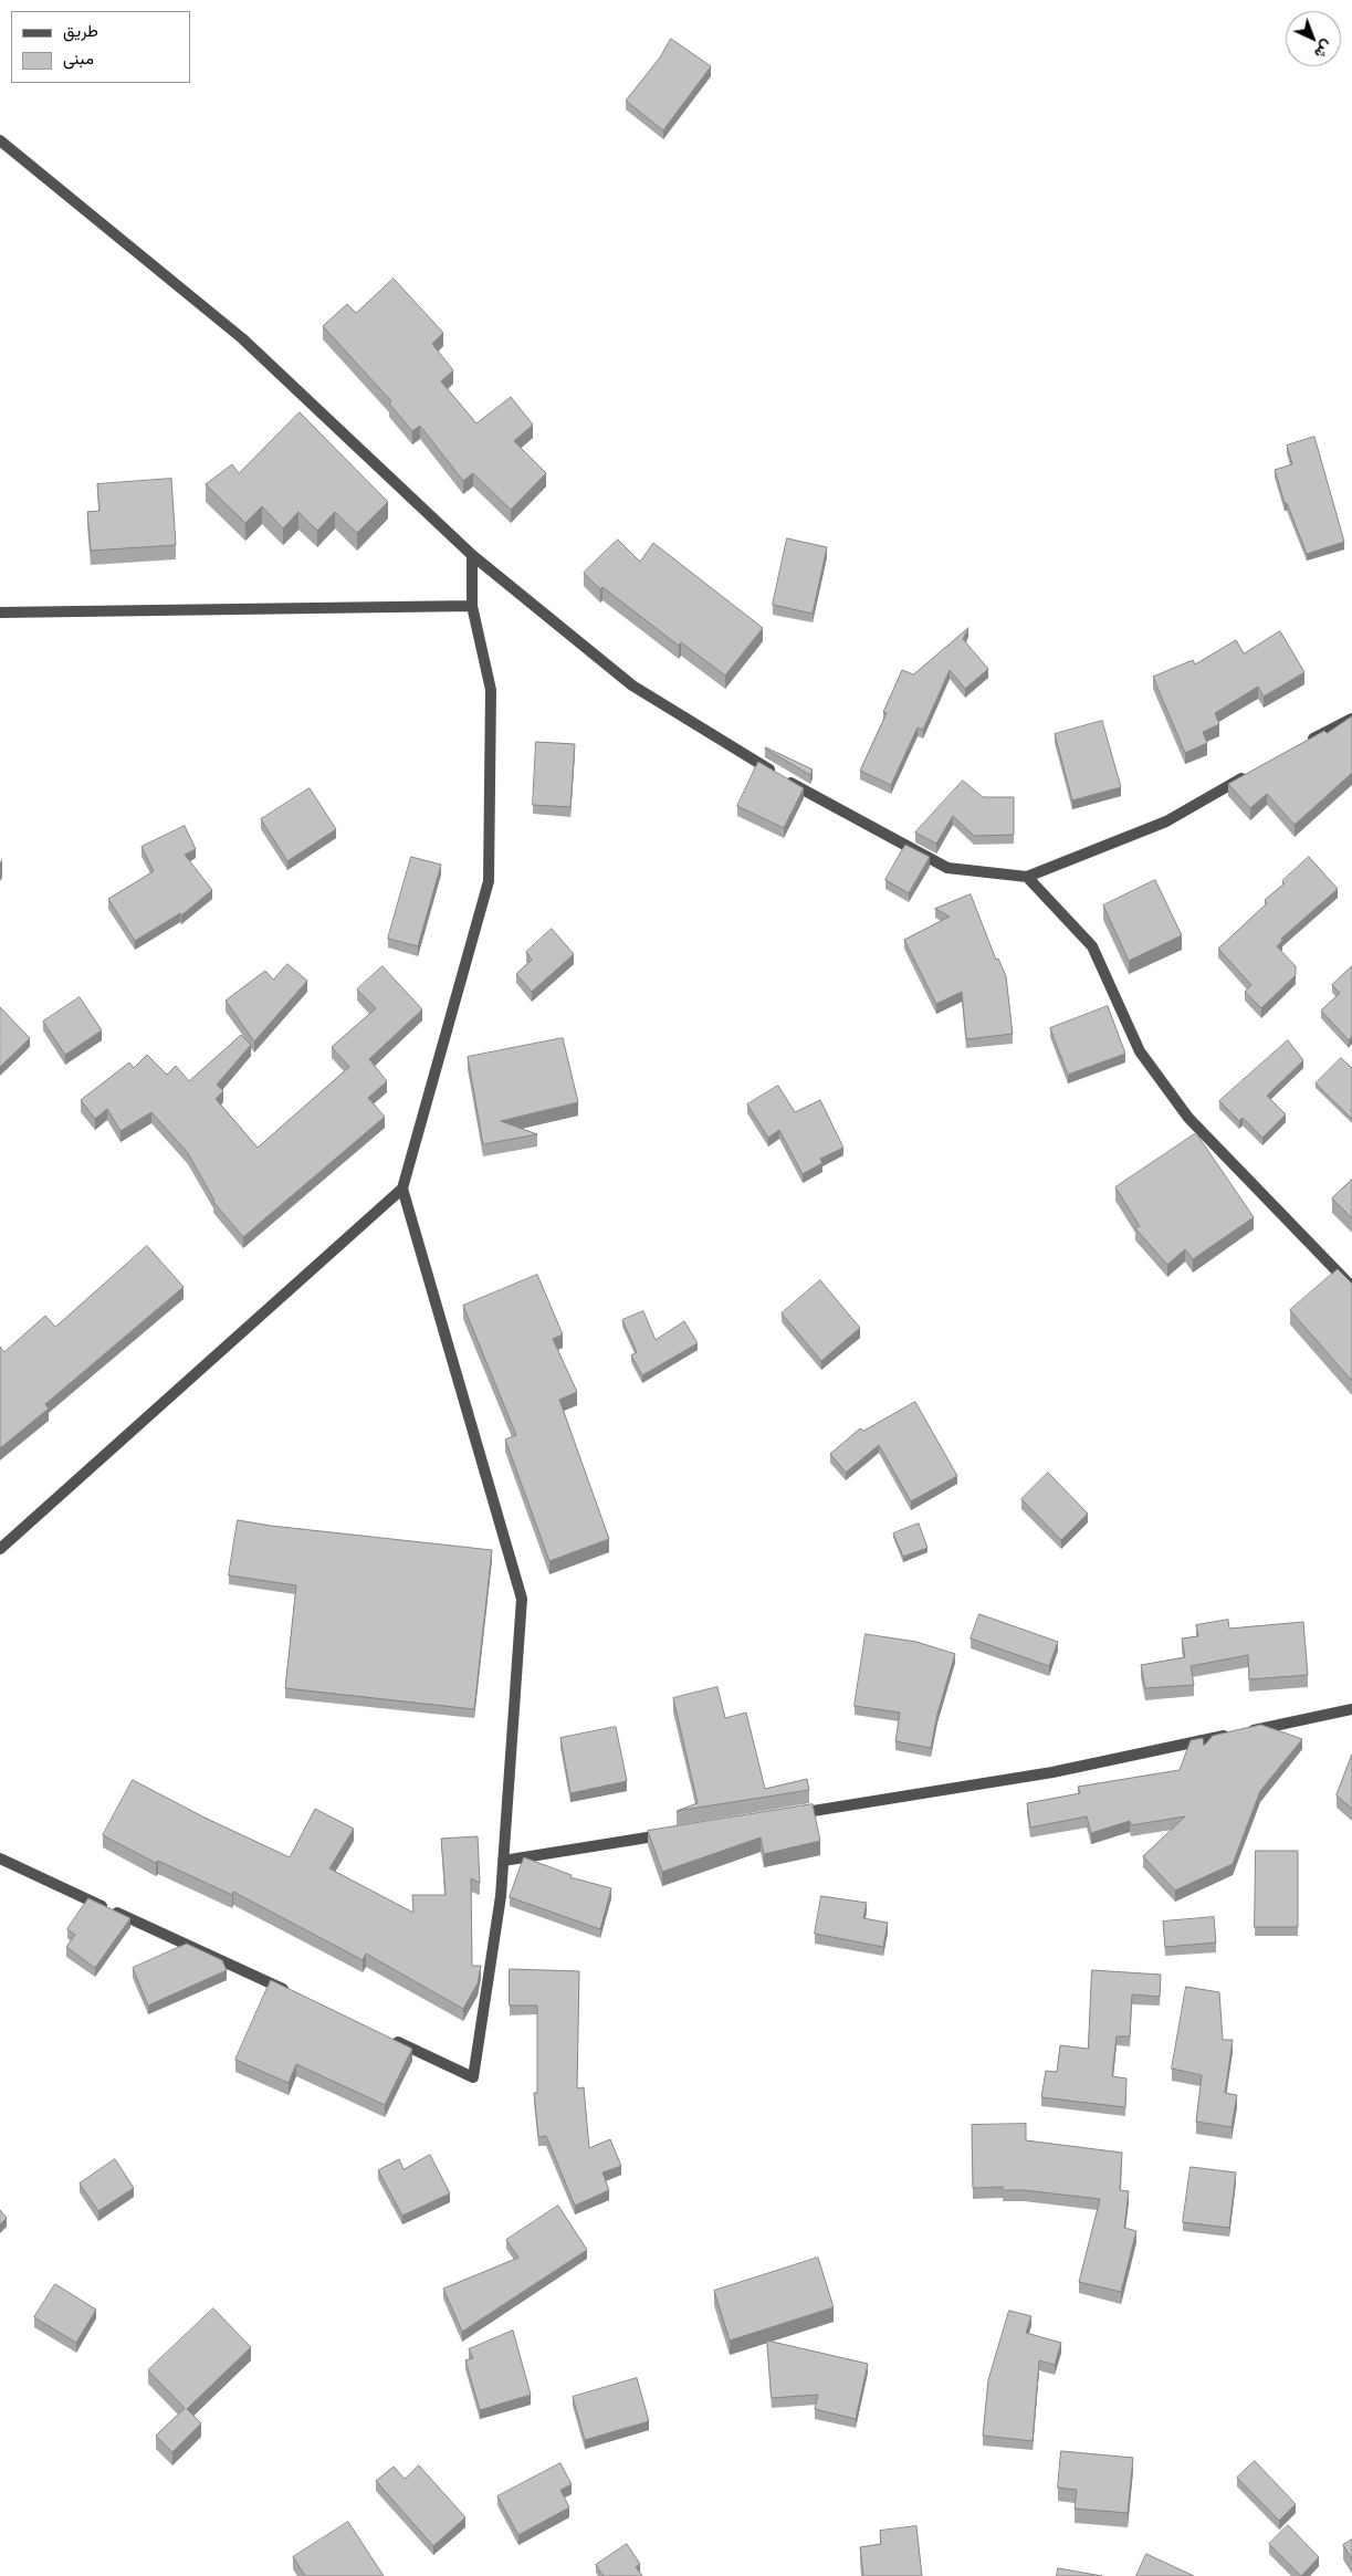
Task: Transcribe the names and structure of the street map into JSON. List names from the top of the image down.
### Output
{
  "legend": ["طريق", "مبنى"],
  "north": "bottom right"
}
